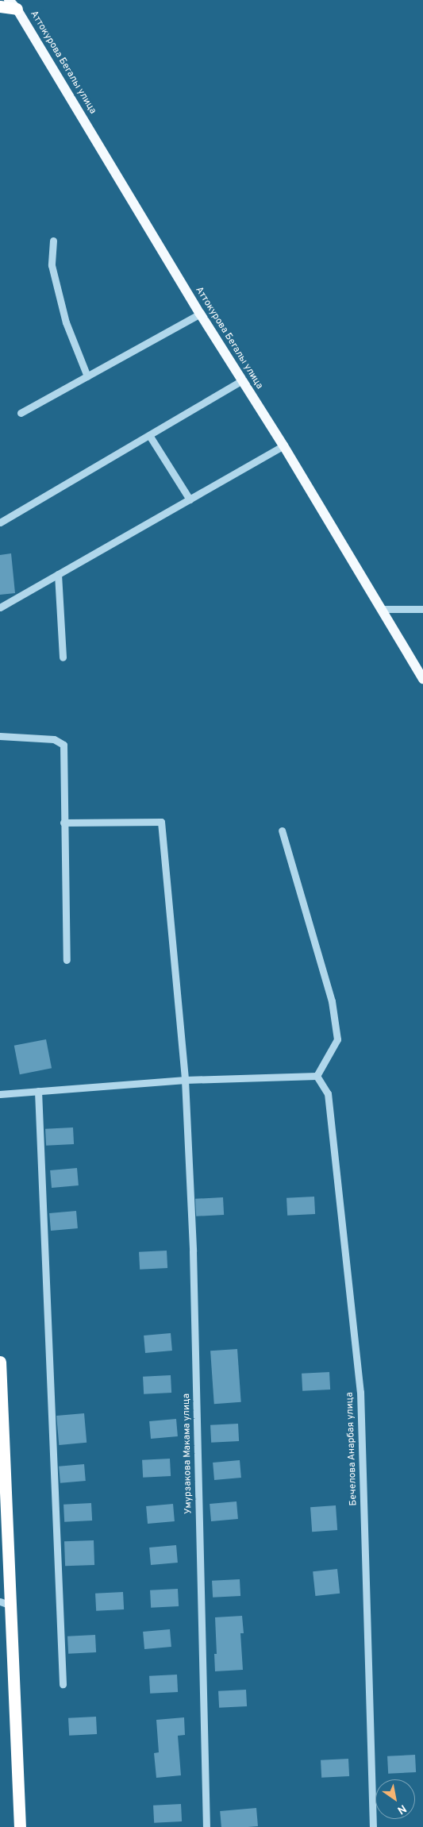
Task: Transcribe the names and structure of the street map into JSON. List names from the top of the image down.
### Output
{
  "streets": {
    "main road": ["Аттокурова Бегалы улица"],
    "street": ["Бечелова Анарбая улица", "Умурзакова Макама улица"]
  },
  "north": "bottom right"
}
